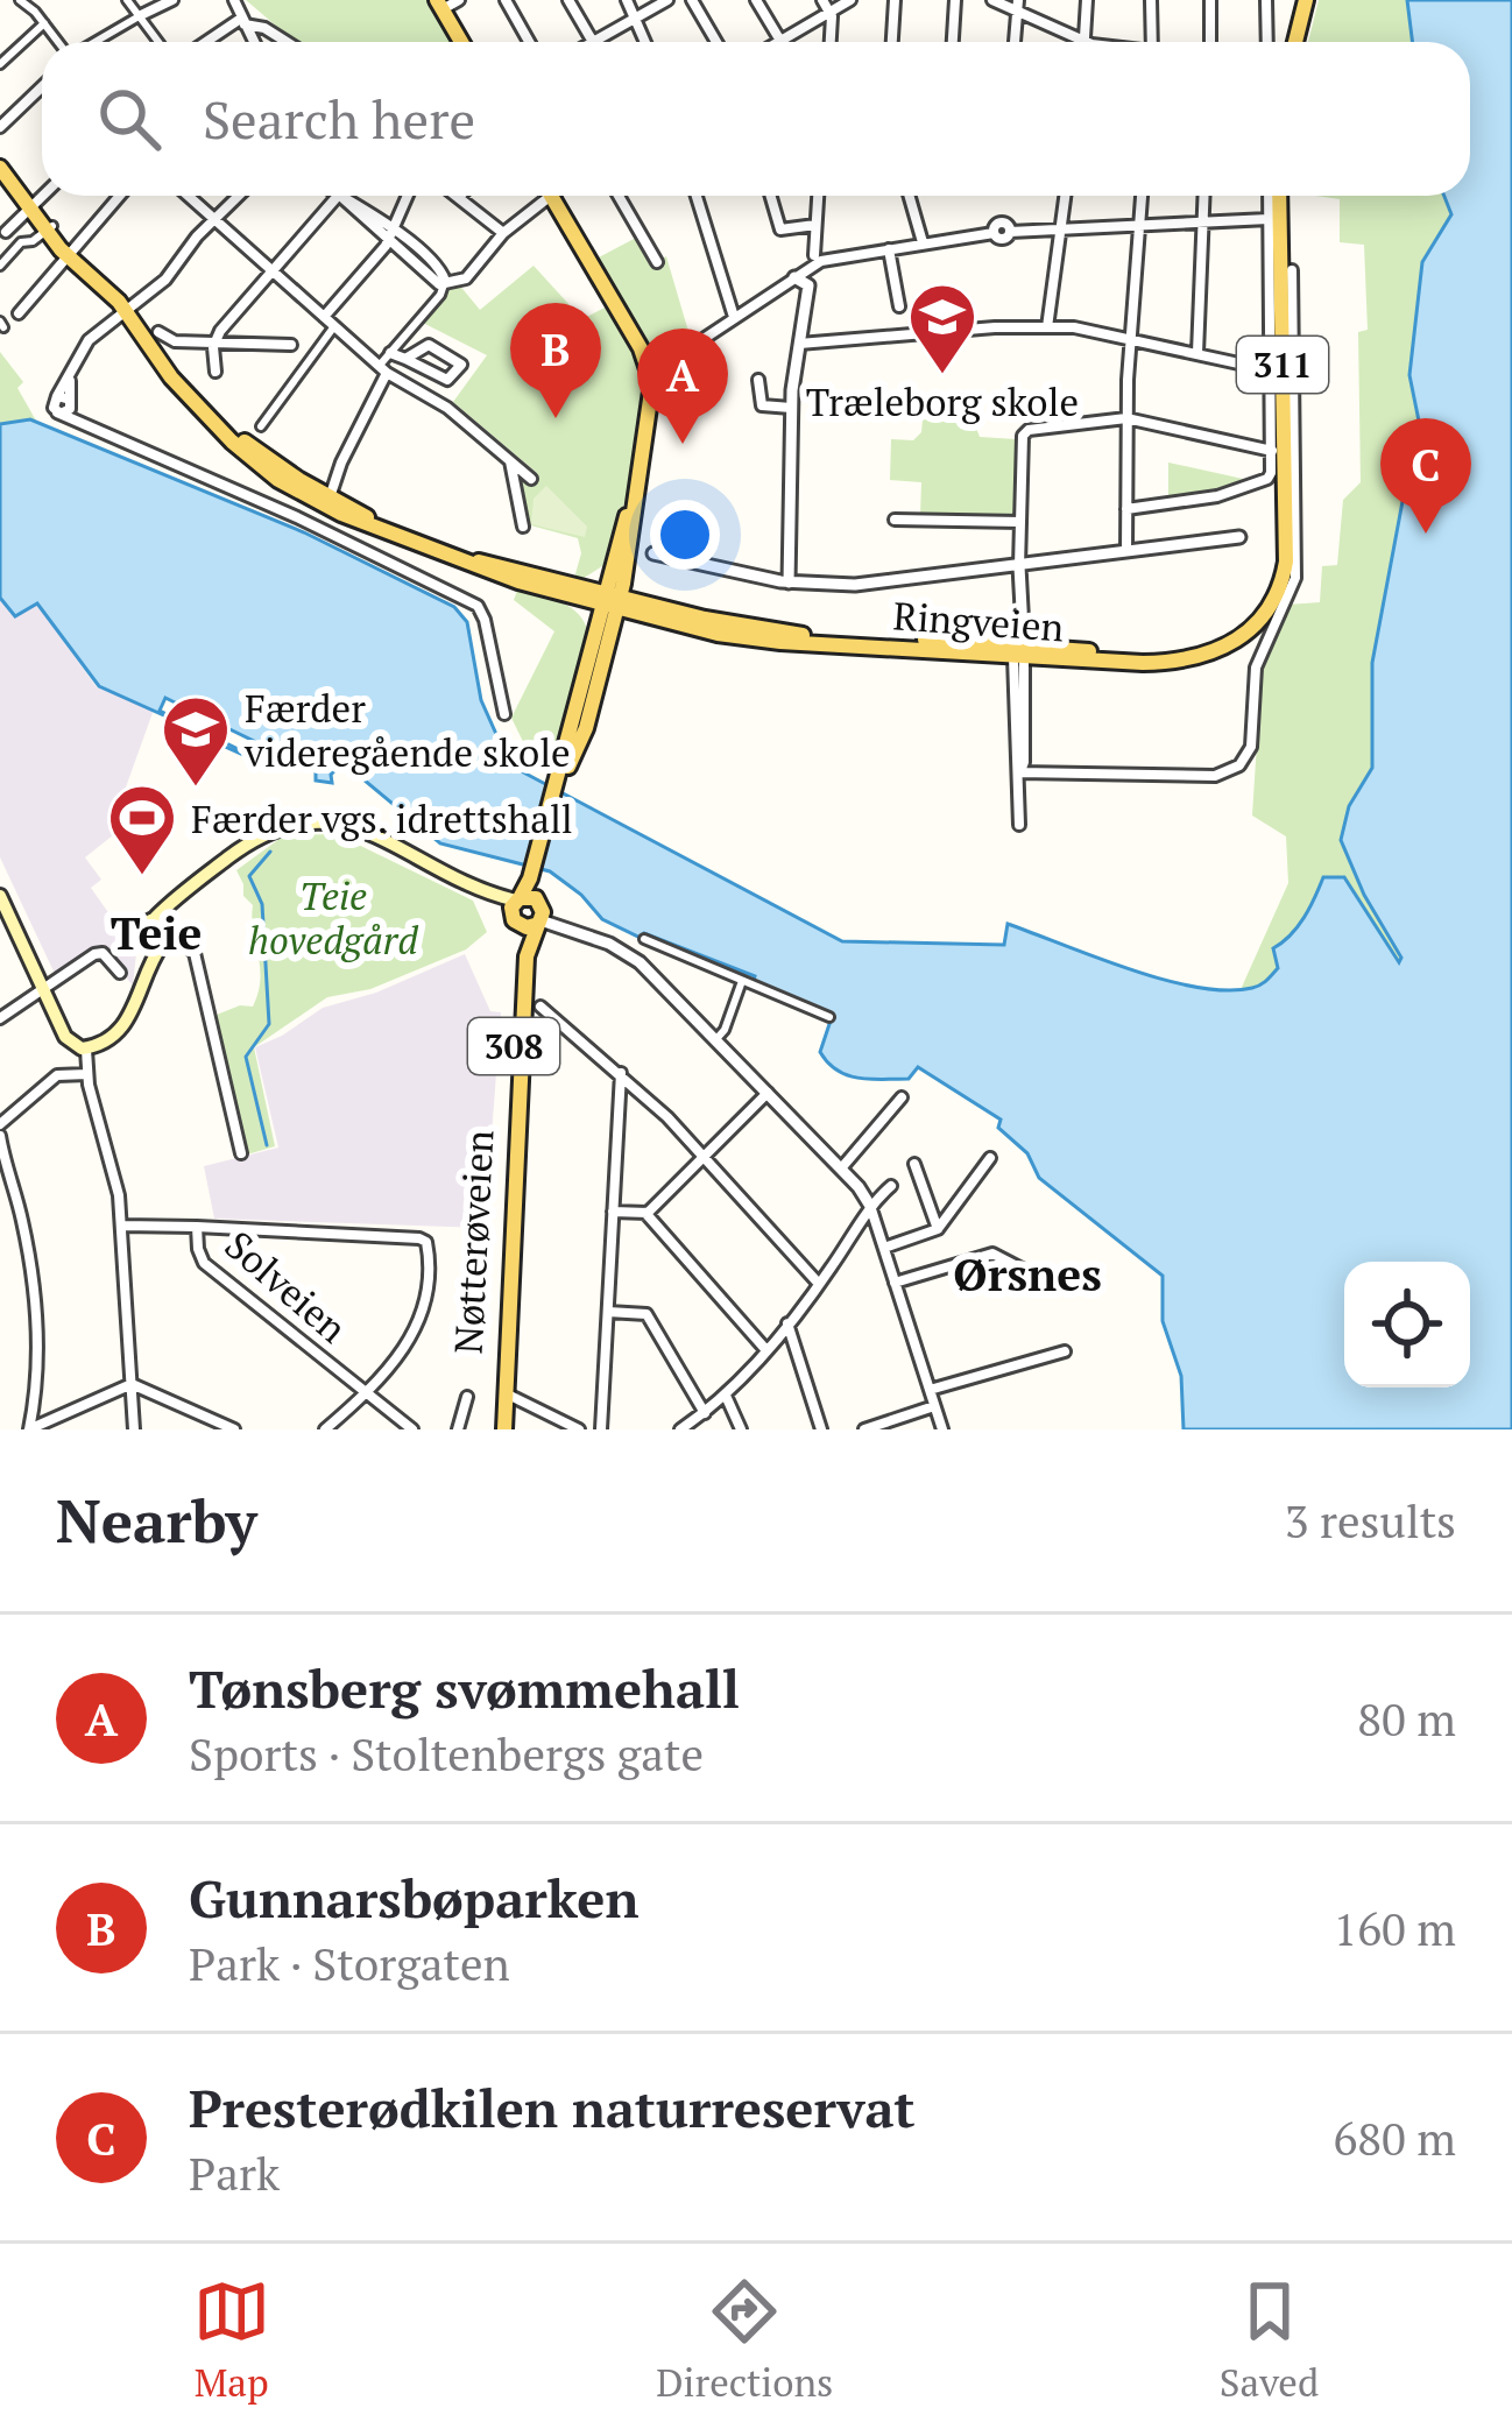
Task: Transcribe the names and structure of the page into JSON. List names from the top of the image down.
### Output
{
  "streets": {
    "main road": [
      "311",
      "Ringveien",
      "308",
      "Nøtterøveien"
    ],
    "street": ["Solveien"]
  },
  "crossings": [
    ["Ringveien", "308"],
    ["308", "Nøtterøveien"]
  ],
  "districts": ["Teie", "Ørsnes"],
  "parks": ["Teie hovedgård"],
  "places": {
    "school or university": ["Træleborg skole", "Færder videregående skole"],
    "sports": ["Færder vgs. idrettshall"]
  },
  "page": {
    "search": "Search here",
    "pins": ["B", "A", "C"],
    "heading": ["Nearby", "3 results"],
    "list": [
      {
        "mark": "A",
        "name": "Tønsberg svømmehall",
        "note": "Sports · Stoltenbergs gate",
        "value": "80 m"
      },
      {
        "mark": "B",
        "name": "Gunnarsbøparken",
        "note": "Park · Storgaten",
        "value": "160 m"
      },
      {
        "mark": "C",
        "name": "Presterødkilen naturreservat",
        "note": "Park",
        "value": "680 m"
      }
    ],
    "nav": ["Map", "Directions", "Saved"]
  }
}
